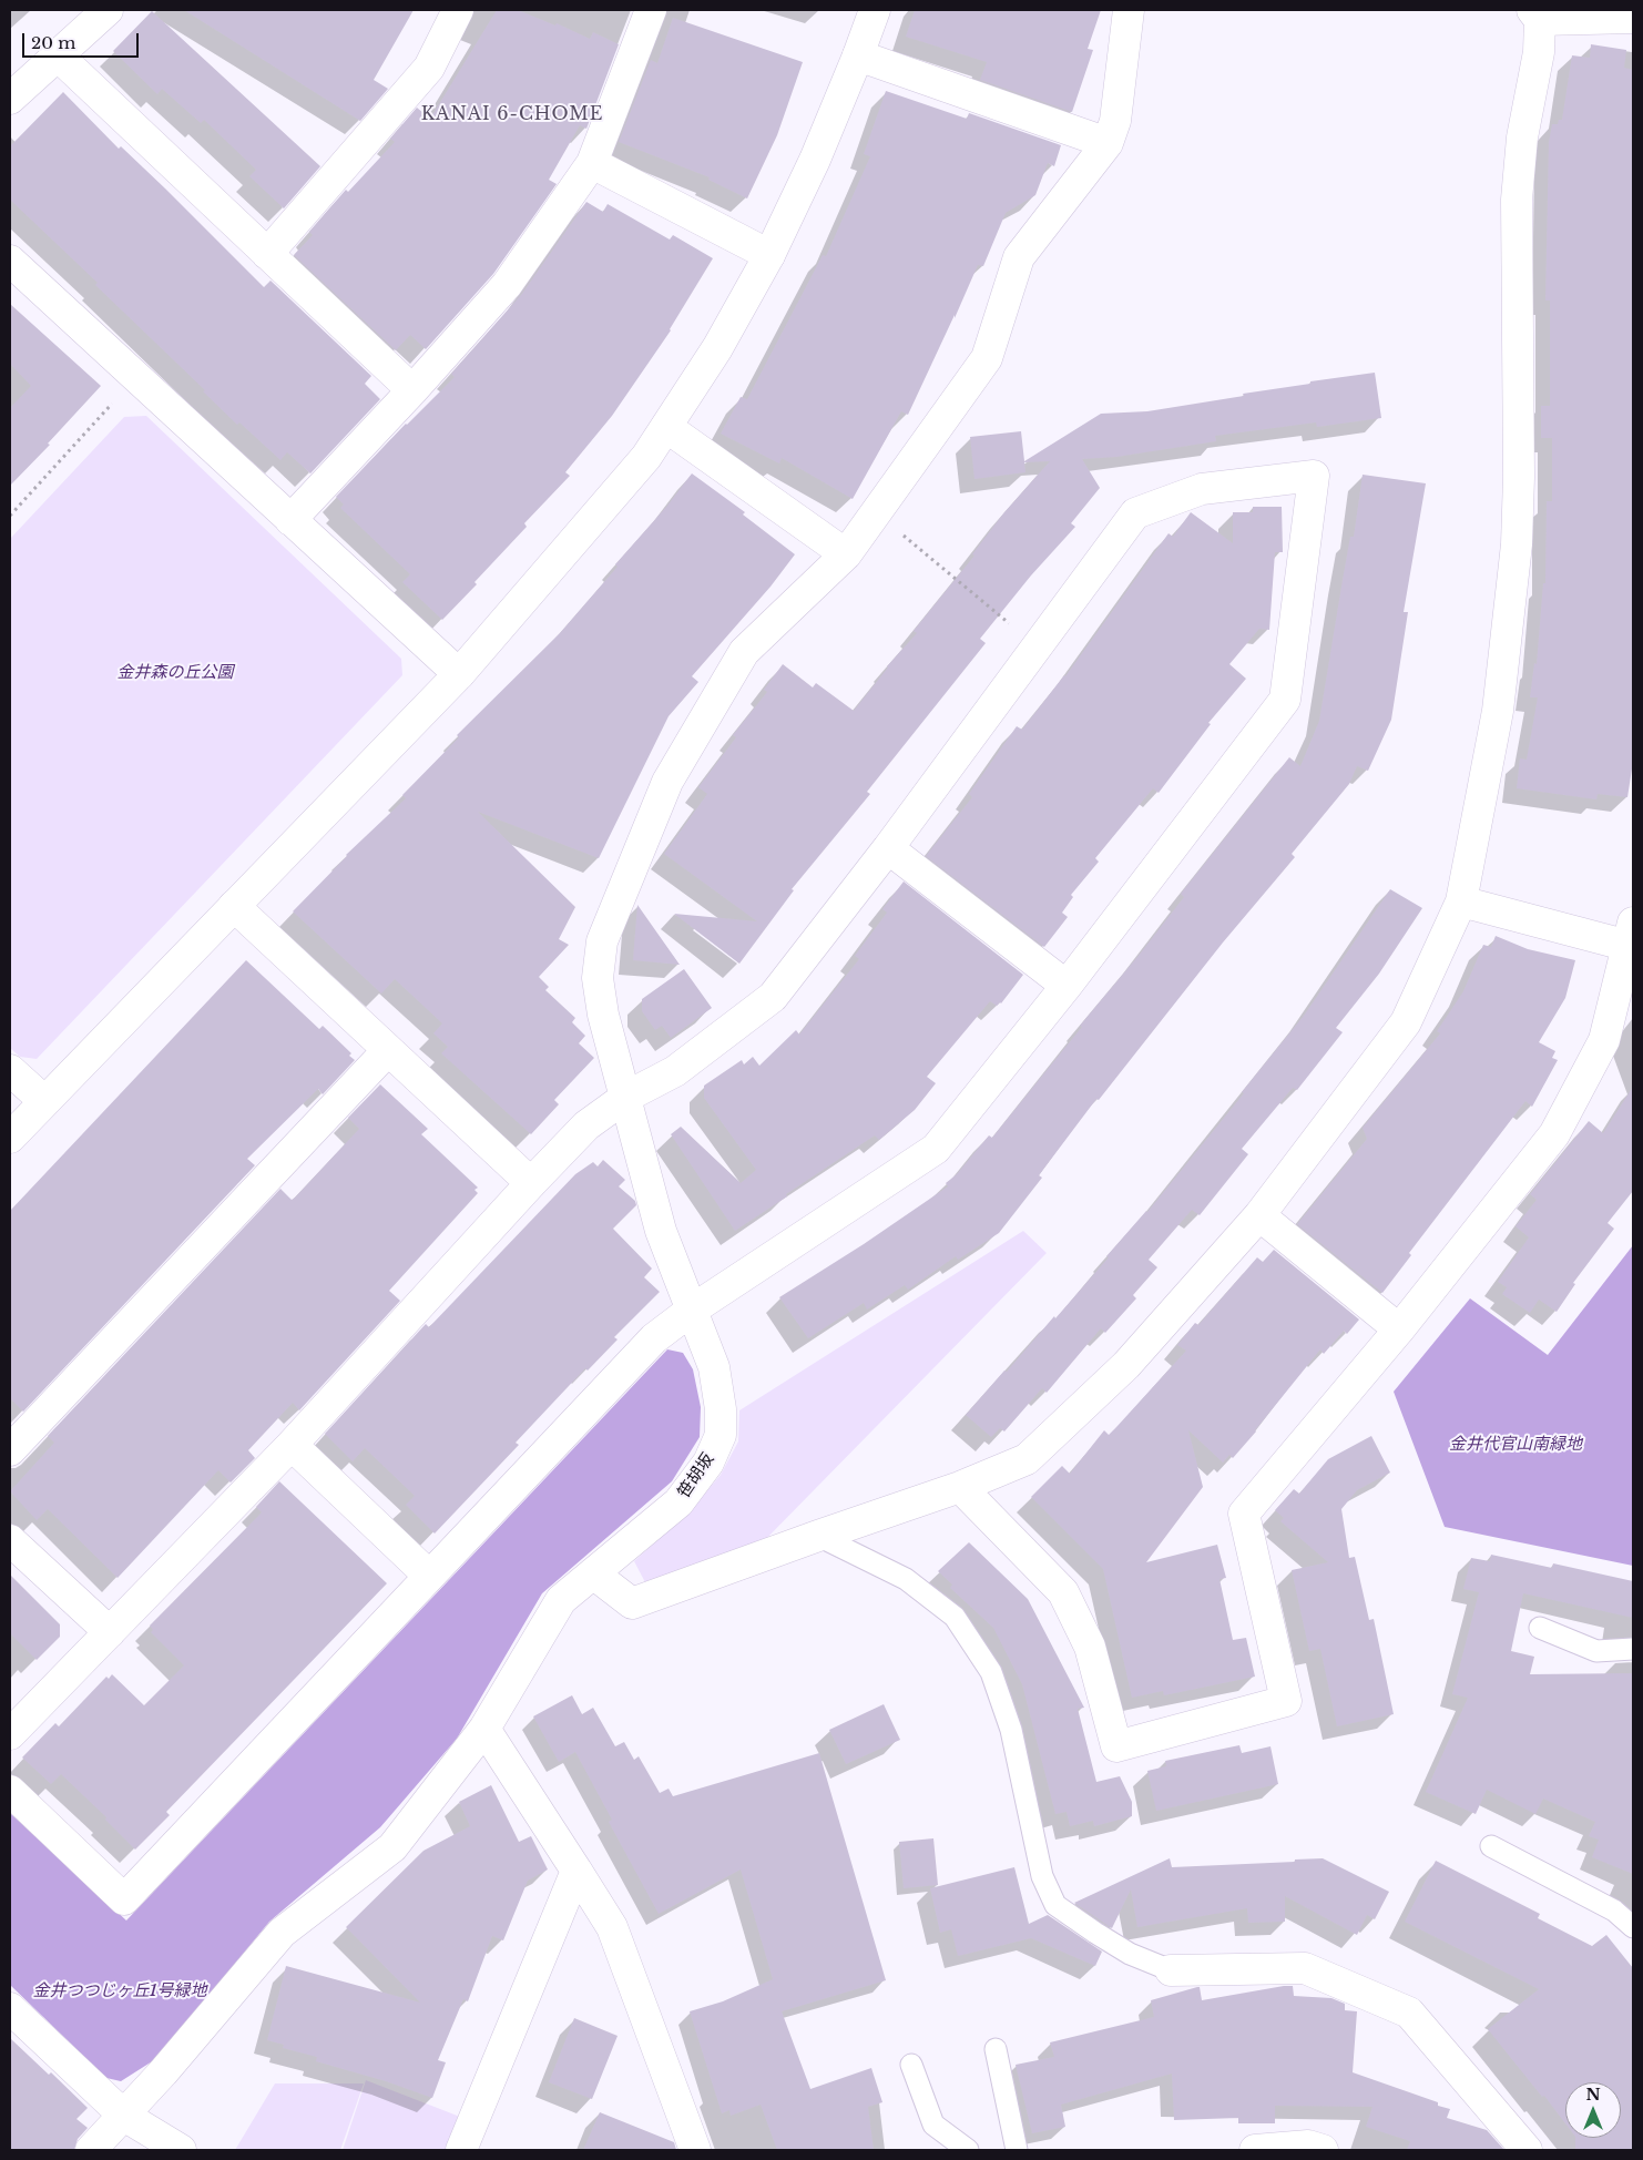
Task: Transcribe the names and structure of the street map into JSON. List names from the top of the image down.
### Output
{
  "streets": {
    "street": ["笹胡坂"]
  },
  "districts": ["KANAI 6-CHOME"],
  "parks": ["金井森の丘公園", "金井代官山南緑地", "金井つつじヶ丘1号緑地"],
  "scale_bar": "20 m",
  "north": "top"
}
